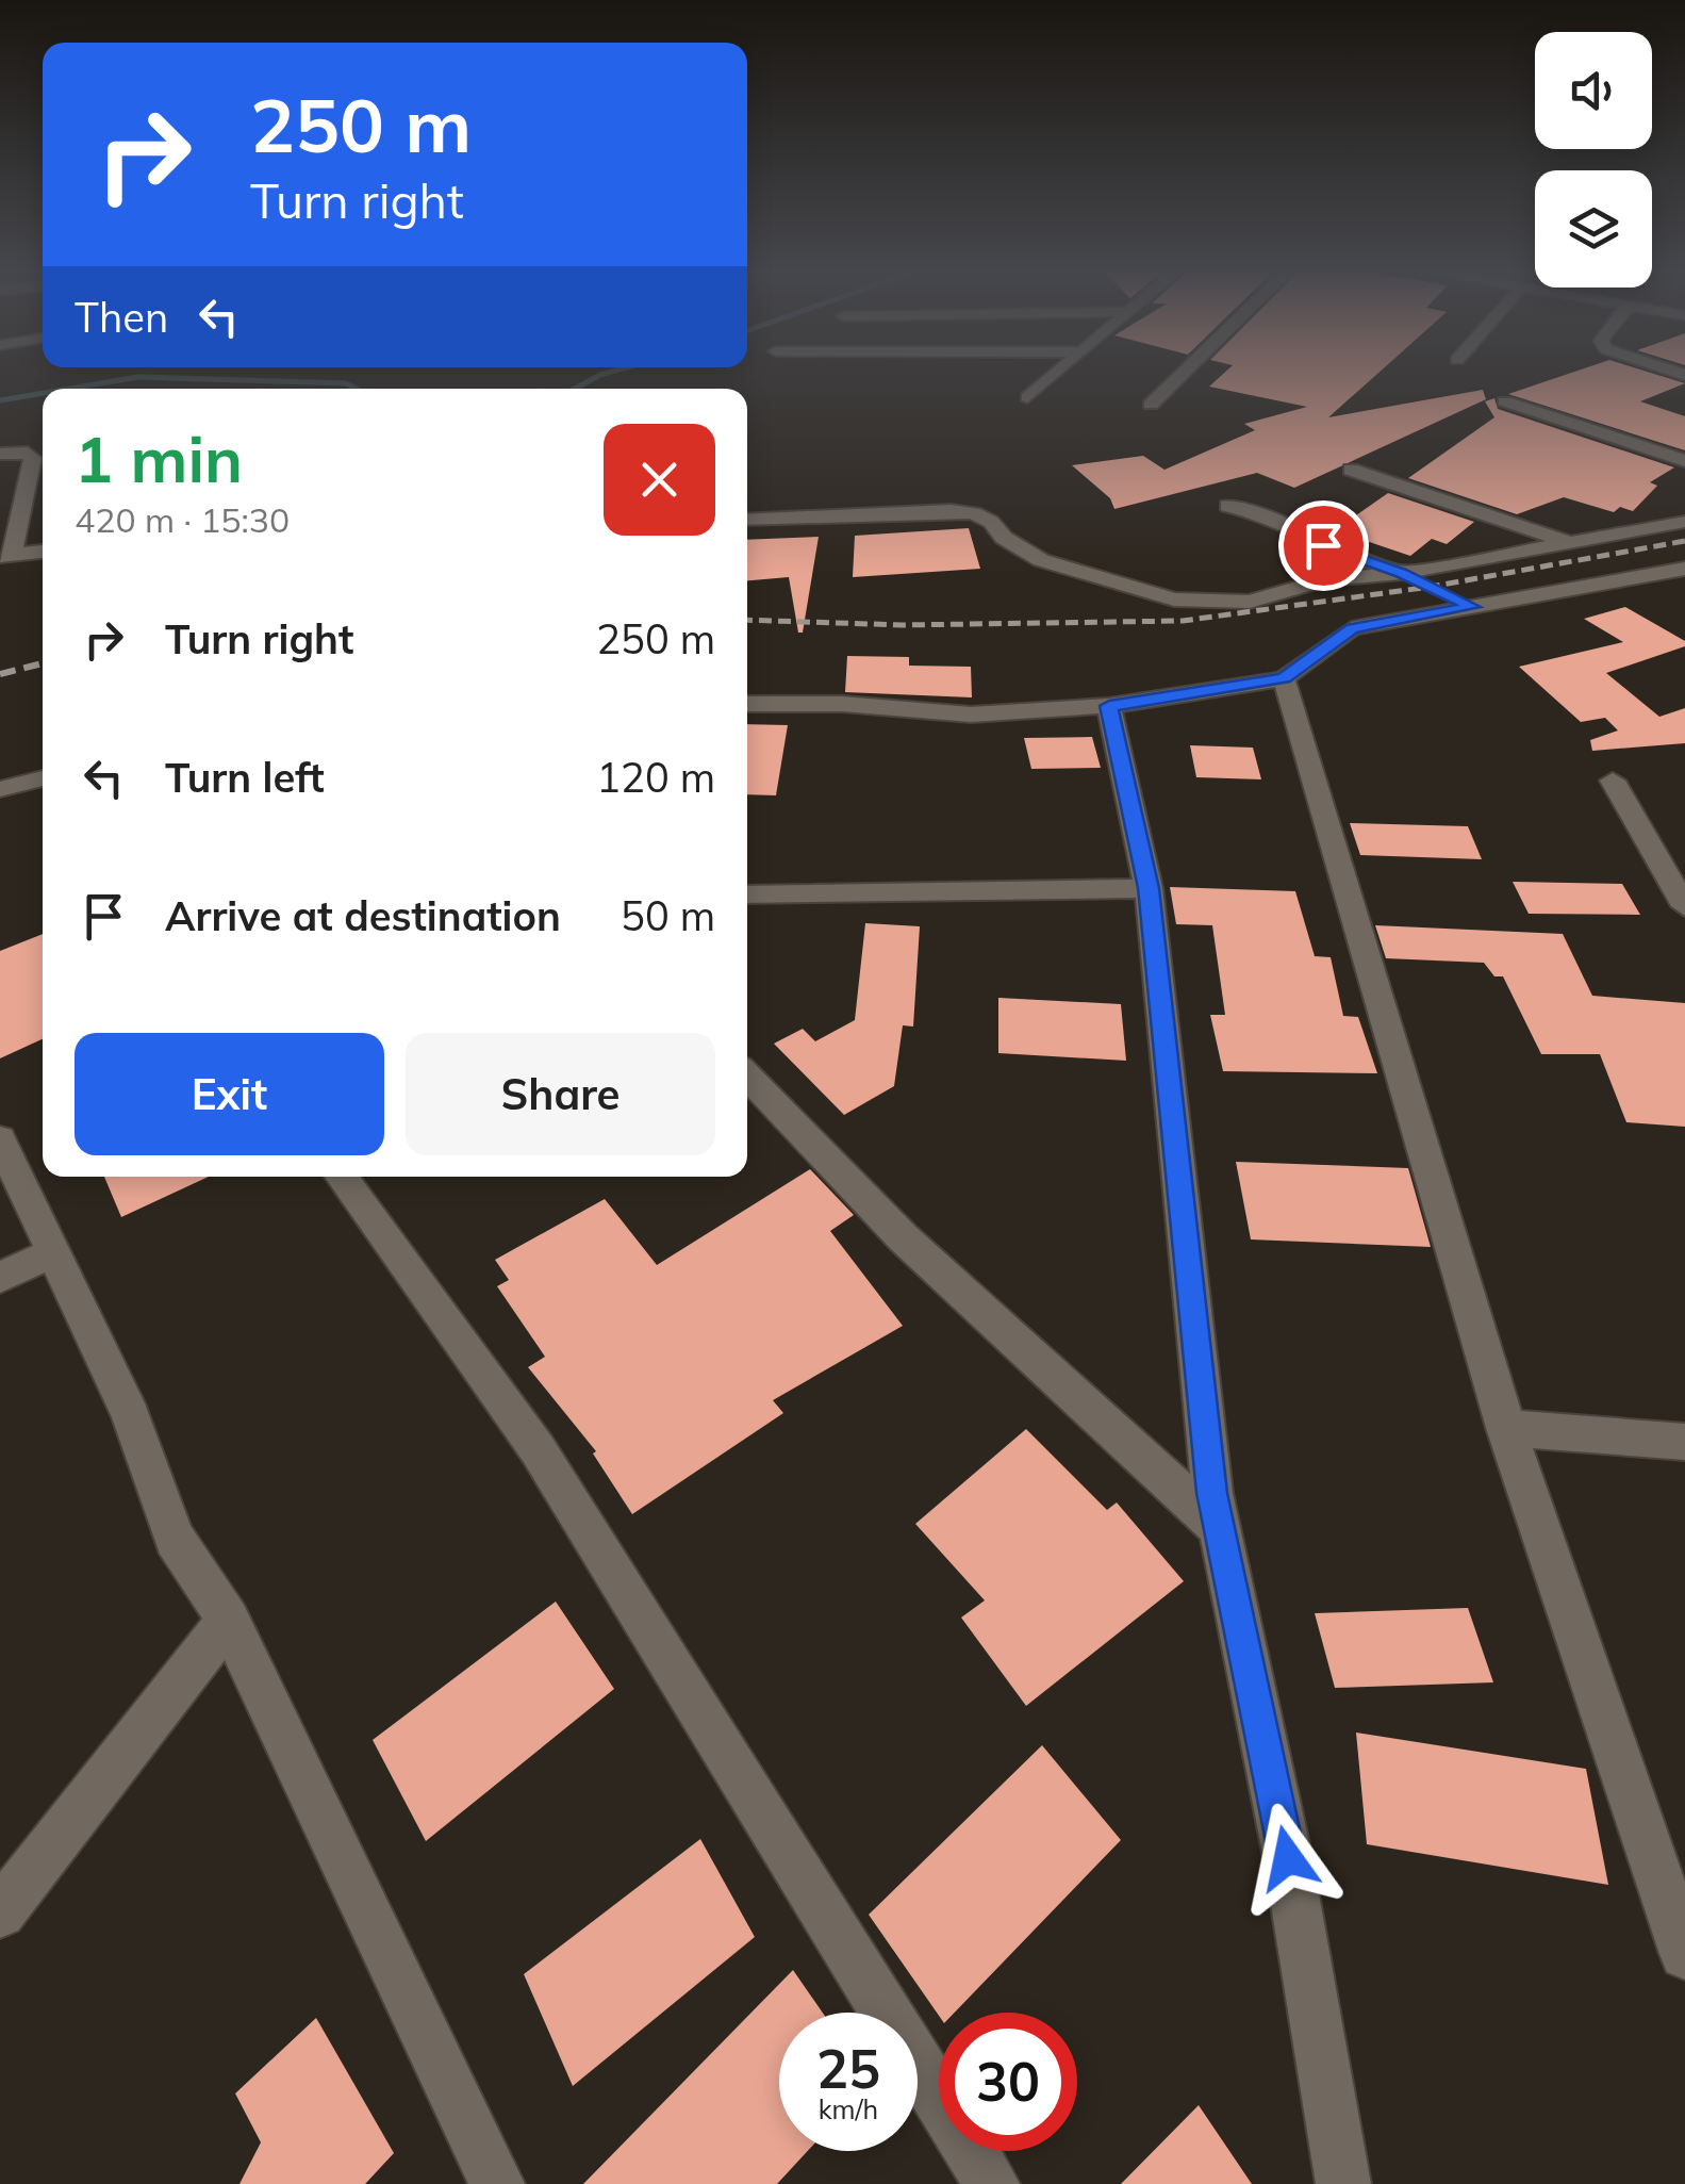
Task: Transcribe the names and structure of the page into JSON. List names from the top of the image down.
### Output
{
  "page": {
    "turn": ["250 m", "Turn right"],
    "then": "Then",
    "heading": ["1 min", "420 m · 15:30"],
    "list": [
      {
        "name": "Turn right",
        "value": "250 m"
      },
      {
        "name": "Turn left",
        "value": "120 m"
      },
      {
        "name": "Arrive at destination",
        "value": "50 m"
      }
    ],
    "buttons": ["Exit", "Share"],
    "speed": "25 km/h",
    "limit": "30"
  }
}
